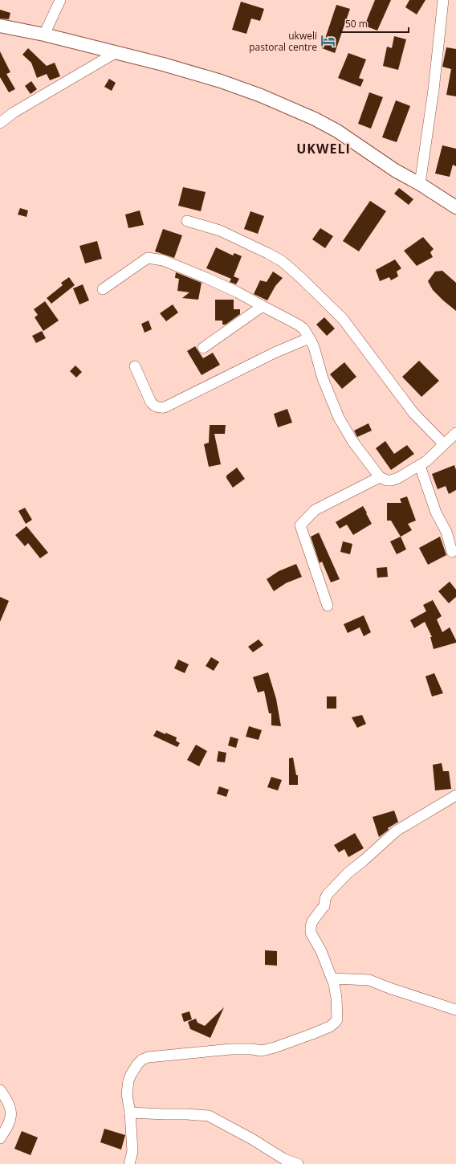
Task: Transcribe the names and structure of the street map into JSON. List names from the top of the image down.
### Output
{
  "districts": ["UKWELI"],
  "places": {
    "hotel": ["ukweli pastoral centre"]
  },
  "scale_bar": "50 m"
}
